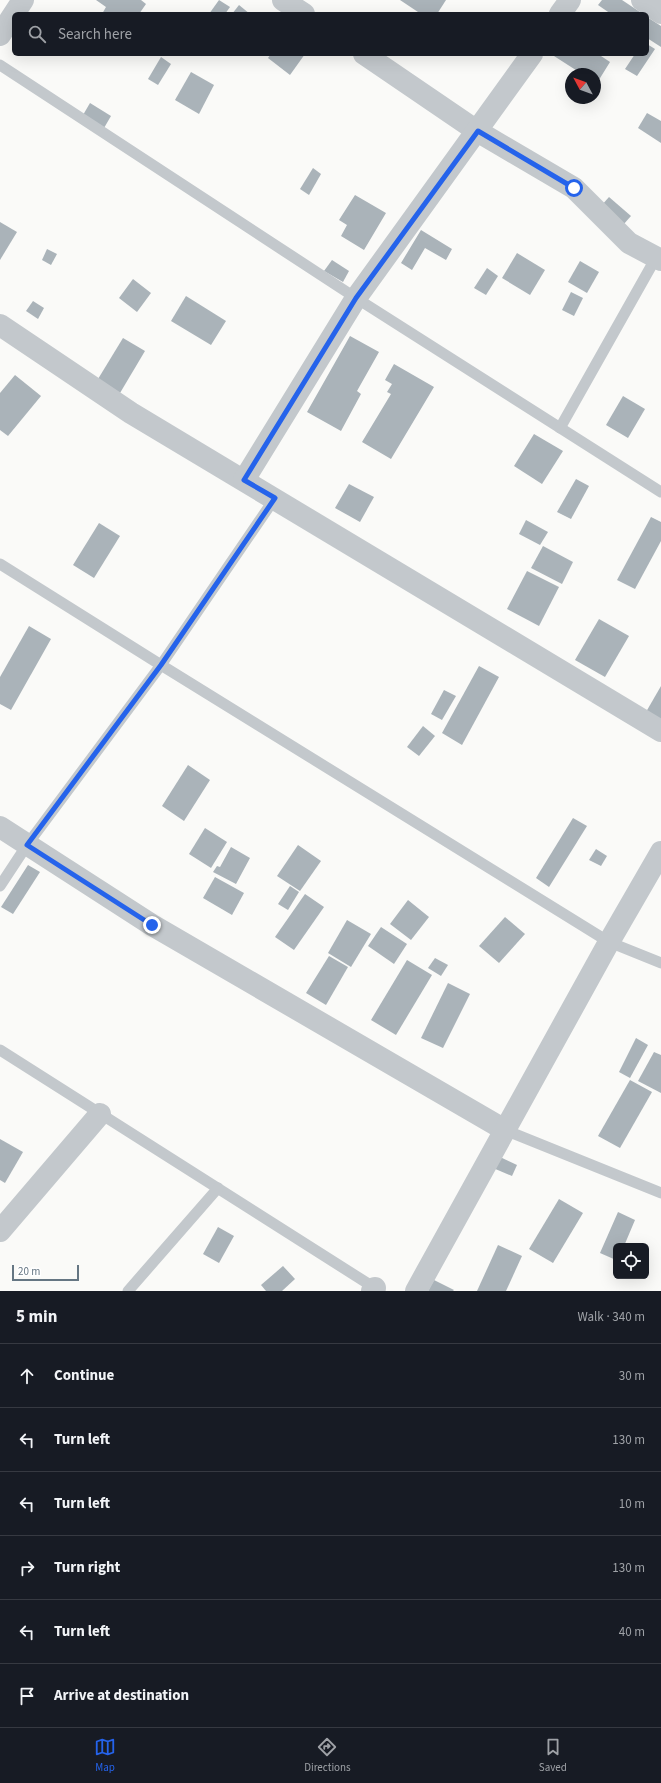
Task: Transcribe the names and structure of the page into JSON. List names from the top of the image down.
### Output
{
  "scale_bar": "20 m",
  "north": "top left",
  "page": {
    "search": "Search here",
    "scale": "20 m",
    "heading": ["5 min", "Walk · 340 m"],
    "list": [
      ["Continue", "30 m"],
      ["Turn left", "130 m"],
      ["Turn left", "10 m"],
      ["Turn right", "130 m"],
      ["Turn left", "40 m"],
      "Arrive at destination"
    ],
    "nav": ["Map", "Directions", "Saved"]
  }
}
